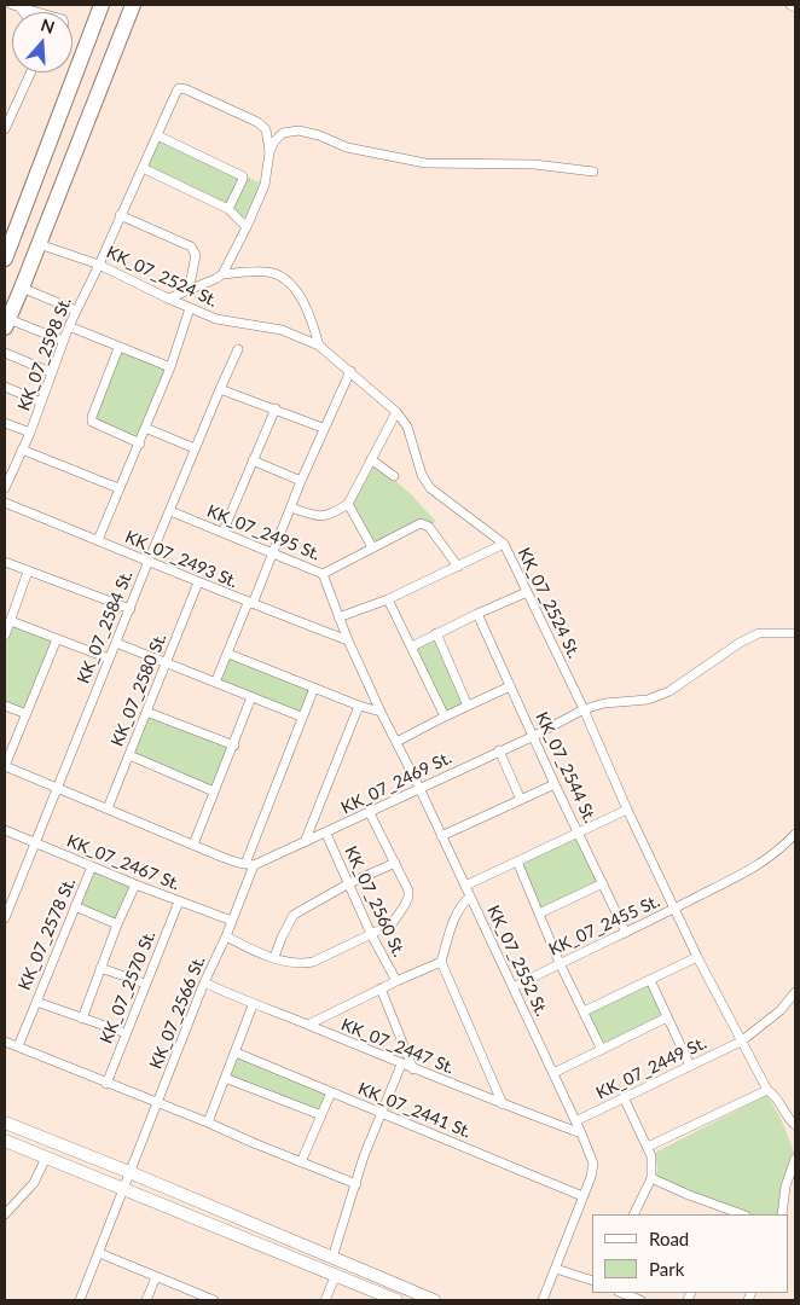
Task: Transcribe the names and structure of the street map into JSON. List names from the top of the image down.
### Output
{
  "streets": {
    "street": [
      "KK_07_2524 St.",
      "KK_07_2598 St.",
      "KK_07_2495 St.",
      "KK_07_2493 St.",
      "KK_07_2584 St.",
      "KK_07_2580 St.",
      "KK_07_2544 St.",
      "KK_07_2469 St.",
      "KK_07_2467 St.",
      "KK_07_2560 St.",
      "KK_07_2455 St.",
      "KK_07_2578 St.",
      "KK_07_2552 St.",
      "KK_07_2570 St.",
      "KK_07_2566 St.",
      "KK_07_2447 St.",
      "KK_07_2449 St.",
      "KK_07_2441 St."
    ]
  },
  "crossings": [
    ["KK_07_2524 St.", "KK_07_2598 St."],
    ["KK_07_2524 St.", "KK_07_2469 St."],
    ["KK_07_2524 St.", "KK_07_2455 St."],
    ["KK_07_2524 St.", "KK_07_2449 St."],
    ["KK_07_2495 St.", "KK_07_2584 St."],
    ["KK_07_2495 St.", "KK_07_2552 St."],
    ["KK_07_2493 St.", "KK_07_2584 St."],
    ["KK_07_2493 St.", "KK_07_2580 St."],
    ["KK_07_2493 St.", "KK_07_2552 St."],
    ["KK_07_2584 St.", "KK_07_2467 St."],
    ["KK_07_2544 St.", "KK_07_2469 St."],
    ["KK_07_2544 St.", "KK_07_2455 St."],
    ["KK_07_2469 St.", "KK_07_2560 St."],
    ["KK_07_2469 St.", "KK_07_2552 St."],
    ["KK_07_2469 St.", "KK_07_2566 St."],
    ["KK_07_2467 St.", "KK_07_2578 St."],
    ["KK_07_2467 St.", "KK_07_2570 St."],
    ["KK_07_2467 St.", "KK_07_2566 St."],
    ["KK_07_2455 St.", "KK_07_2552 St."],
    ["KK_07_2552 St.", "KK_07_2447 St."],
    ["KK_07_2552 St.", "KK_07_2449 St."],
    ["KK_07_2552 St.", "KK_07_2441 St."],
    ["KK_07_2566 St.", "KK_07_2447 St."]
  ],
  "legend": ["Road", "Park"],
  "north": "top"
}
